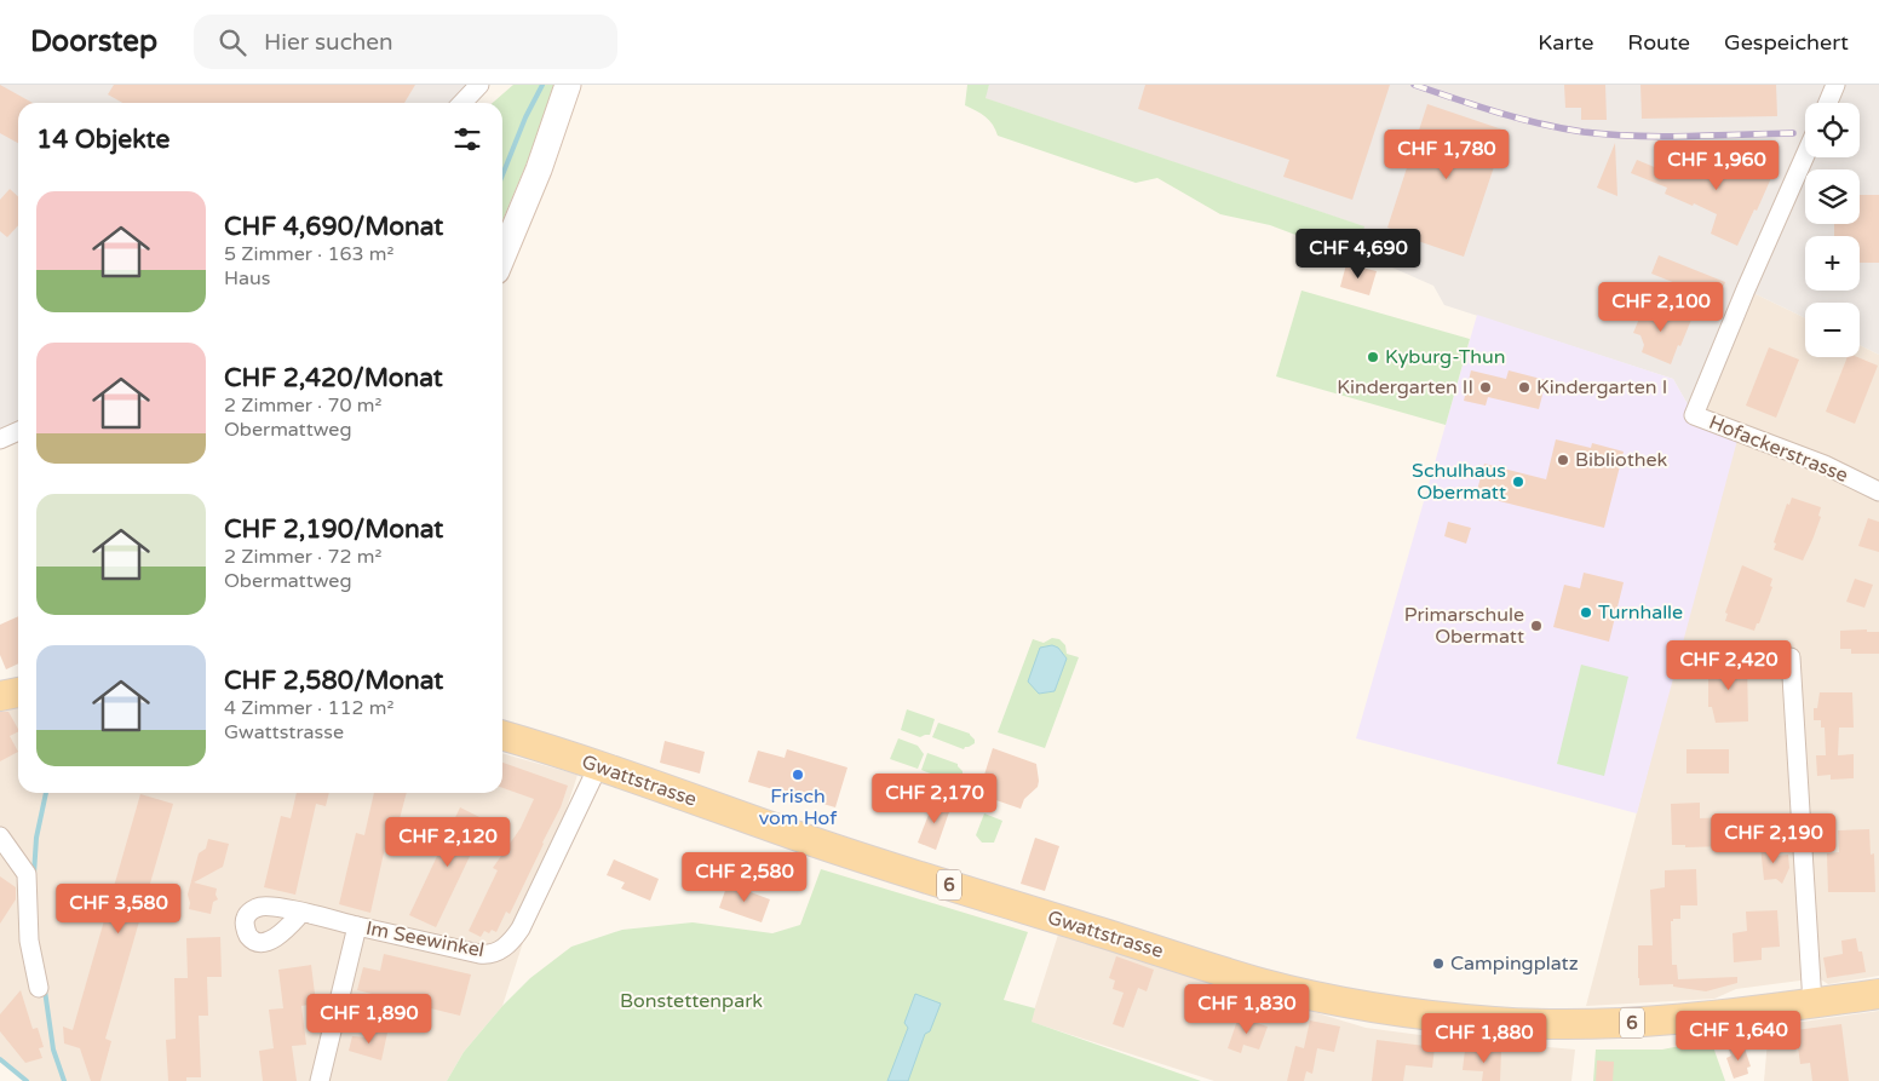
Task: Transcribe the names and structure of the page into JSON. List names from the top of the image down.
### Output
{
  "streets": {
    "main road": ["Gwattstrasse", "6"],
    "street": ["Hofackerstrasse", "Im Seewinkel"]
  },
  "crossings": [
    ["Gwattstrasse", "Im Seewinkel"]
  ],
  "parks": ["Bonstettenpark"],
  "places": [
    "Kyburg-Thun",
    "Kindergarten II",
    "Kindergarten I",
    "Bibliothek",
    "Schulhaus Obermatt",
    "Turnhalle",
    "Primarschule Obermatt",
    "Frisch vom Hof",
    "Campingplatz"
  ],
  "page": {
    "header": "Doorstep",
    "search": "Hier suchen",
    "nav": ["Karte", "Route", "Gespeichert"],
    "map_buttons": ["+", "−"],
    "heading": "14 Objekte",
    "price": [
      "CHF 1,780",
      "CHF 1,960",
      "CHF 4,690",
      "CHF 2,100",
      "CHF 2,420",
      "CHF 2,170",
      "CHF 2,190",
      "CHF 2,120",
      "CHF 2,580",
      "CHF 3,580",
      "CHF 1,830",
      "CHF 1,890",
      "CHF 1,640",
      "CHF 1,880"
    ],
    "list": [
      {
        "name": "CHF 4,690/Monat",
        "note": "5 Zimmer · 163 m² · Haus"
      },
      {
        "name": "CHF 2,420/Monat",
        "note": "2 Zimmer · 70 m² · Obermattweg"
      },
      {
        "name": "CHF 2,190/Monat",
        "note": "2 Zimmer · 72 m² · Obermattweg"
      },
      {
        "name": "CHF 2,580/Monat",
        "note": "4 Zimmer · 112 m² · Gwattstrasse"
      }
    ]
  }
}
